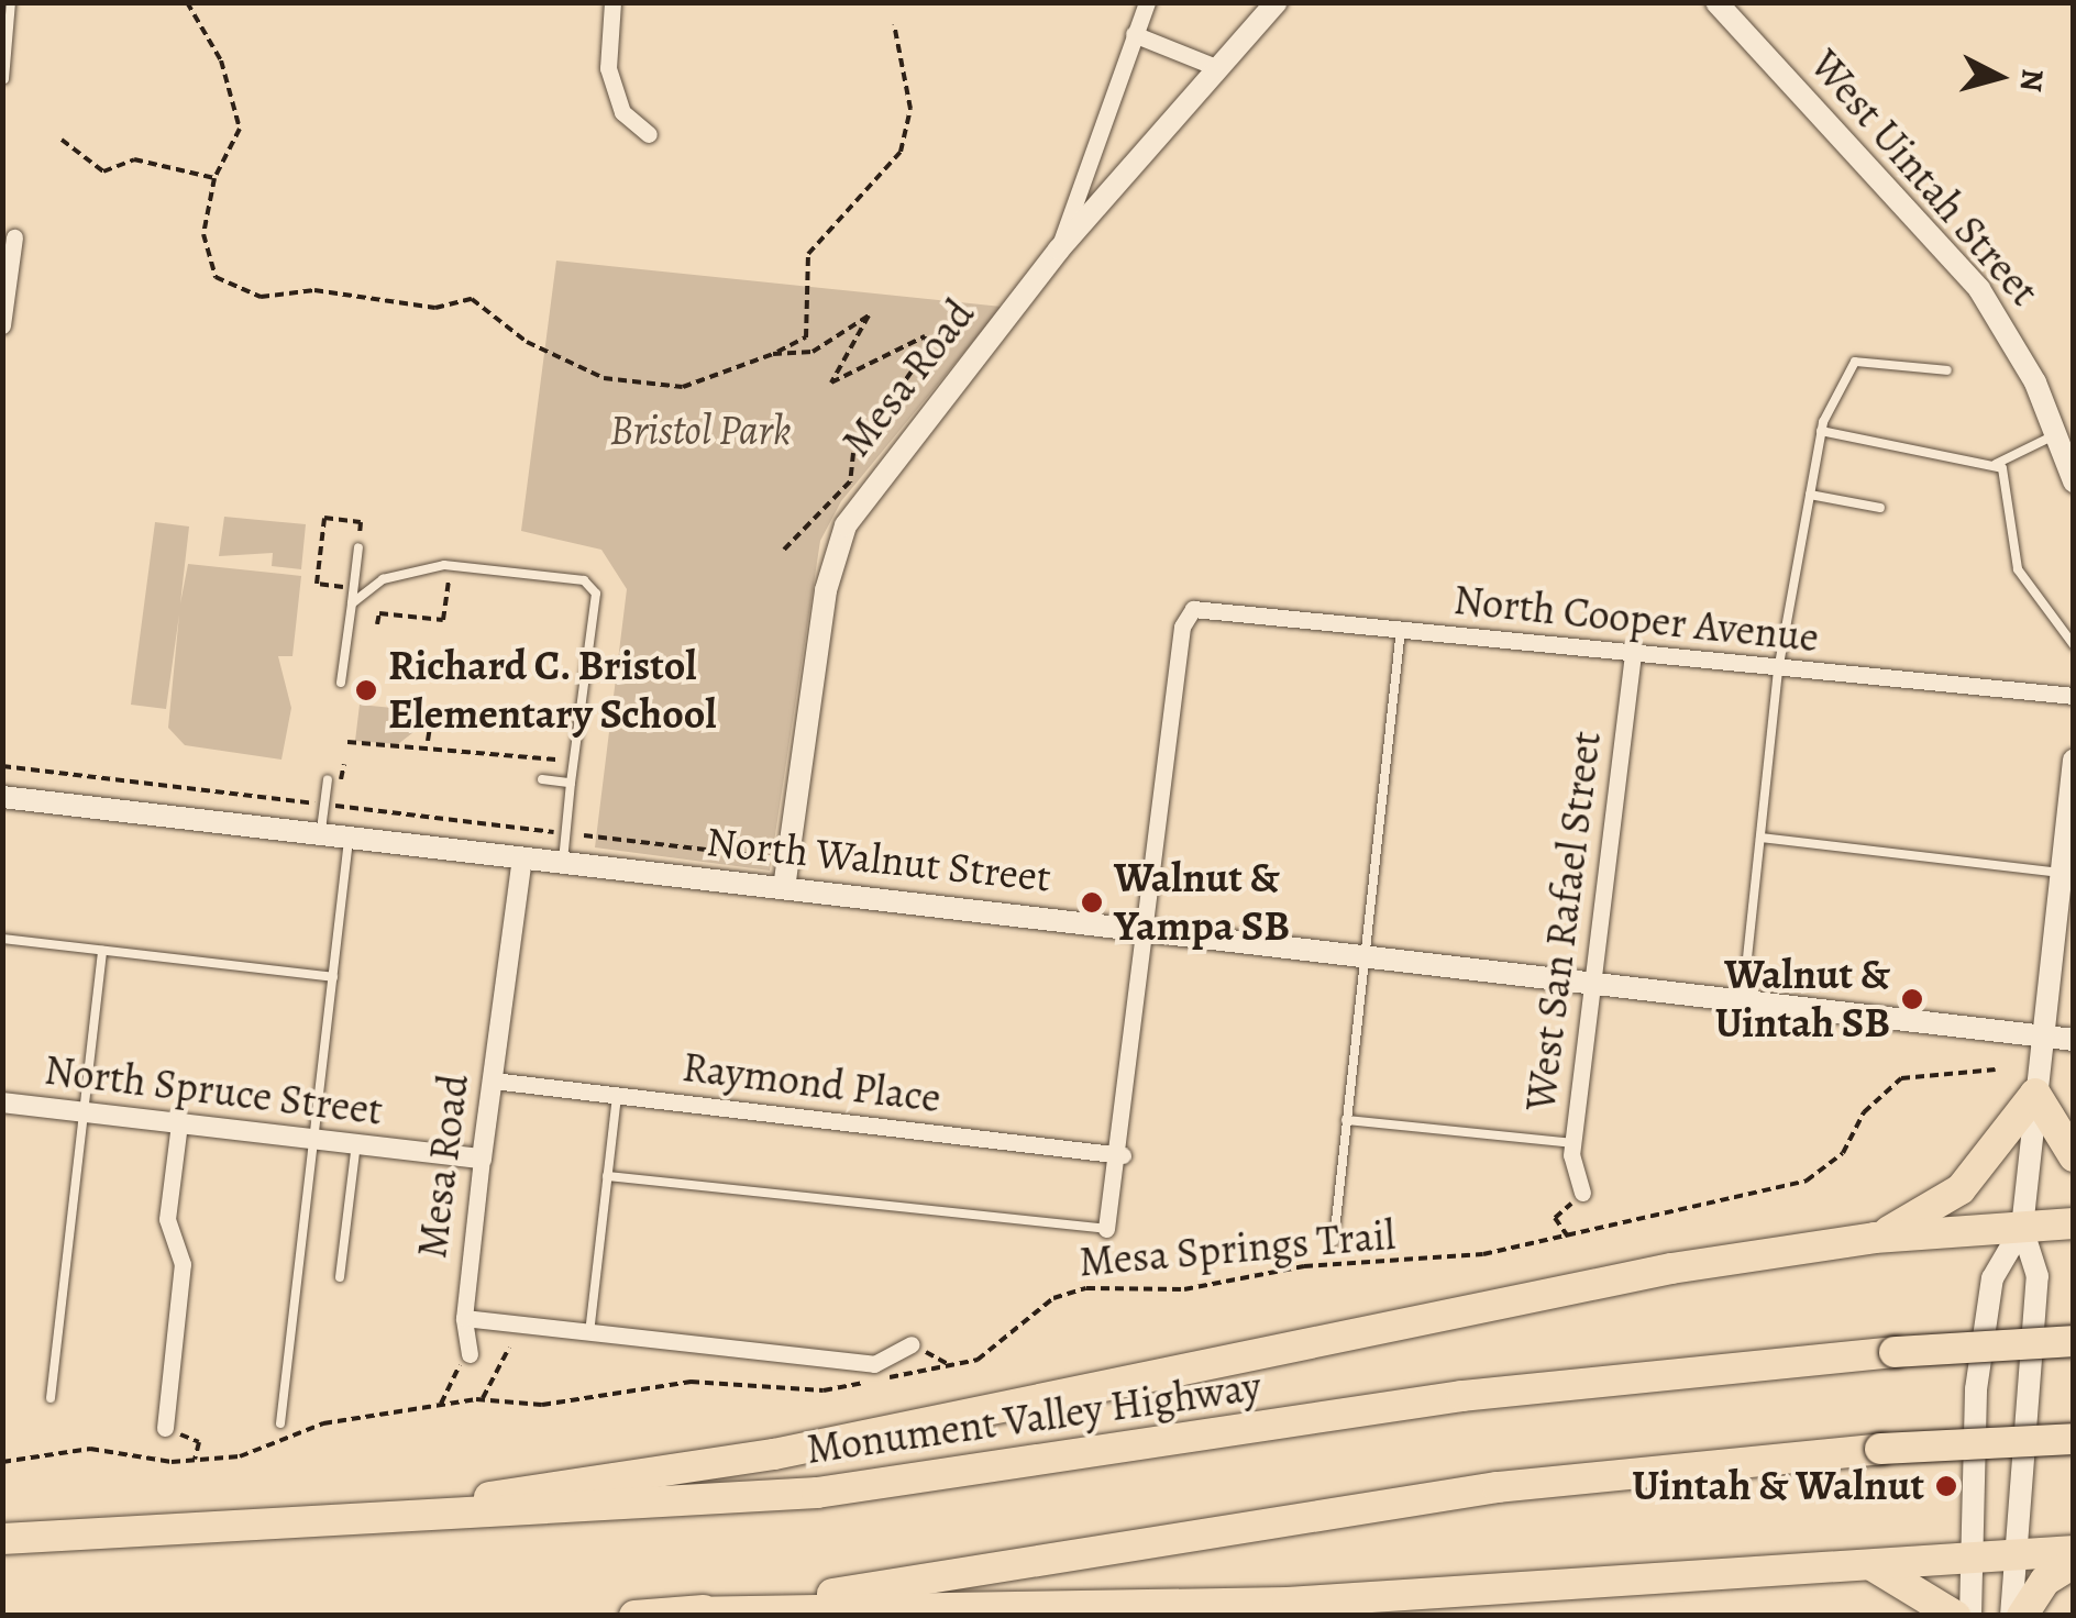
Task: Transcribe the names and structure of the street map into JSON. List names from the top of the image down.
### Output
{
  "streets": {
    "highway": ["Monument Valley Highway"],
    "main road": ["West Uintah Street", "Mesa Road", "North Walnut Street"],
    "street": [
      "North Cooper Avenue",
      "West San Rafael Street",
      "Raymond Place",
      "North Spruce Street"
    ],
    "path": ["Mesa Springs Trail"]
  },
  "crossings": [
    ["Mesa Road", "North Walnut Street"],
    ["Mesa Road", "Raymond Place"],
    ["Mesa Road", "North Spruce Street"],
    ["North Cooper Avenue", "North Walnut Street"],
    ["North Cooper Avenue", "West San Rafael Street"],
    ["North Walnut Street", "West San Rafael Street"]
  ],
  "parks": ["Bristol Park"],
  "places": [
    "Richard C. Bristol Elementary School",
    "Walnut & Yampa SB",
    "Walnut & Uintah SB",
    "Uintah & Walnut"
  ],
  "north": "right"
}
